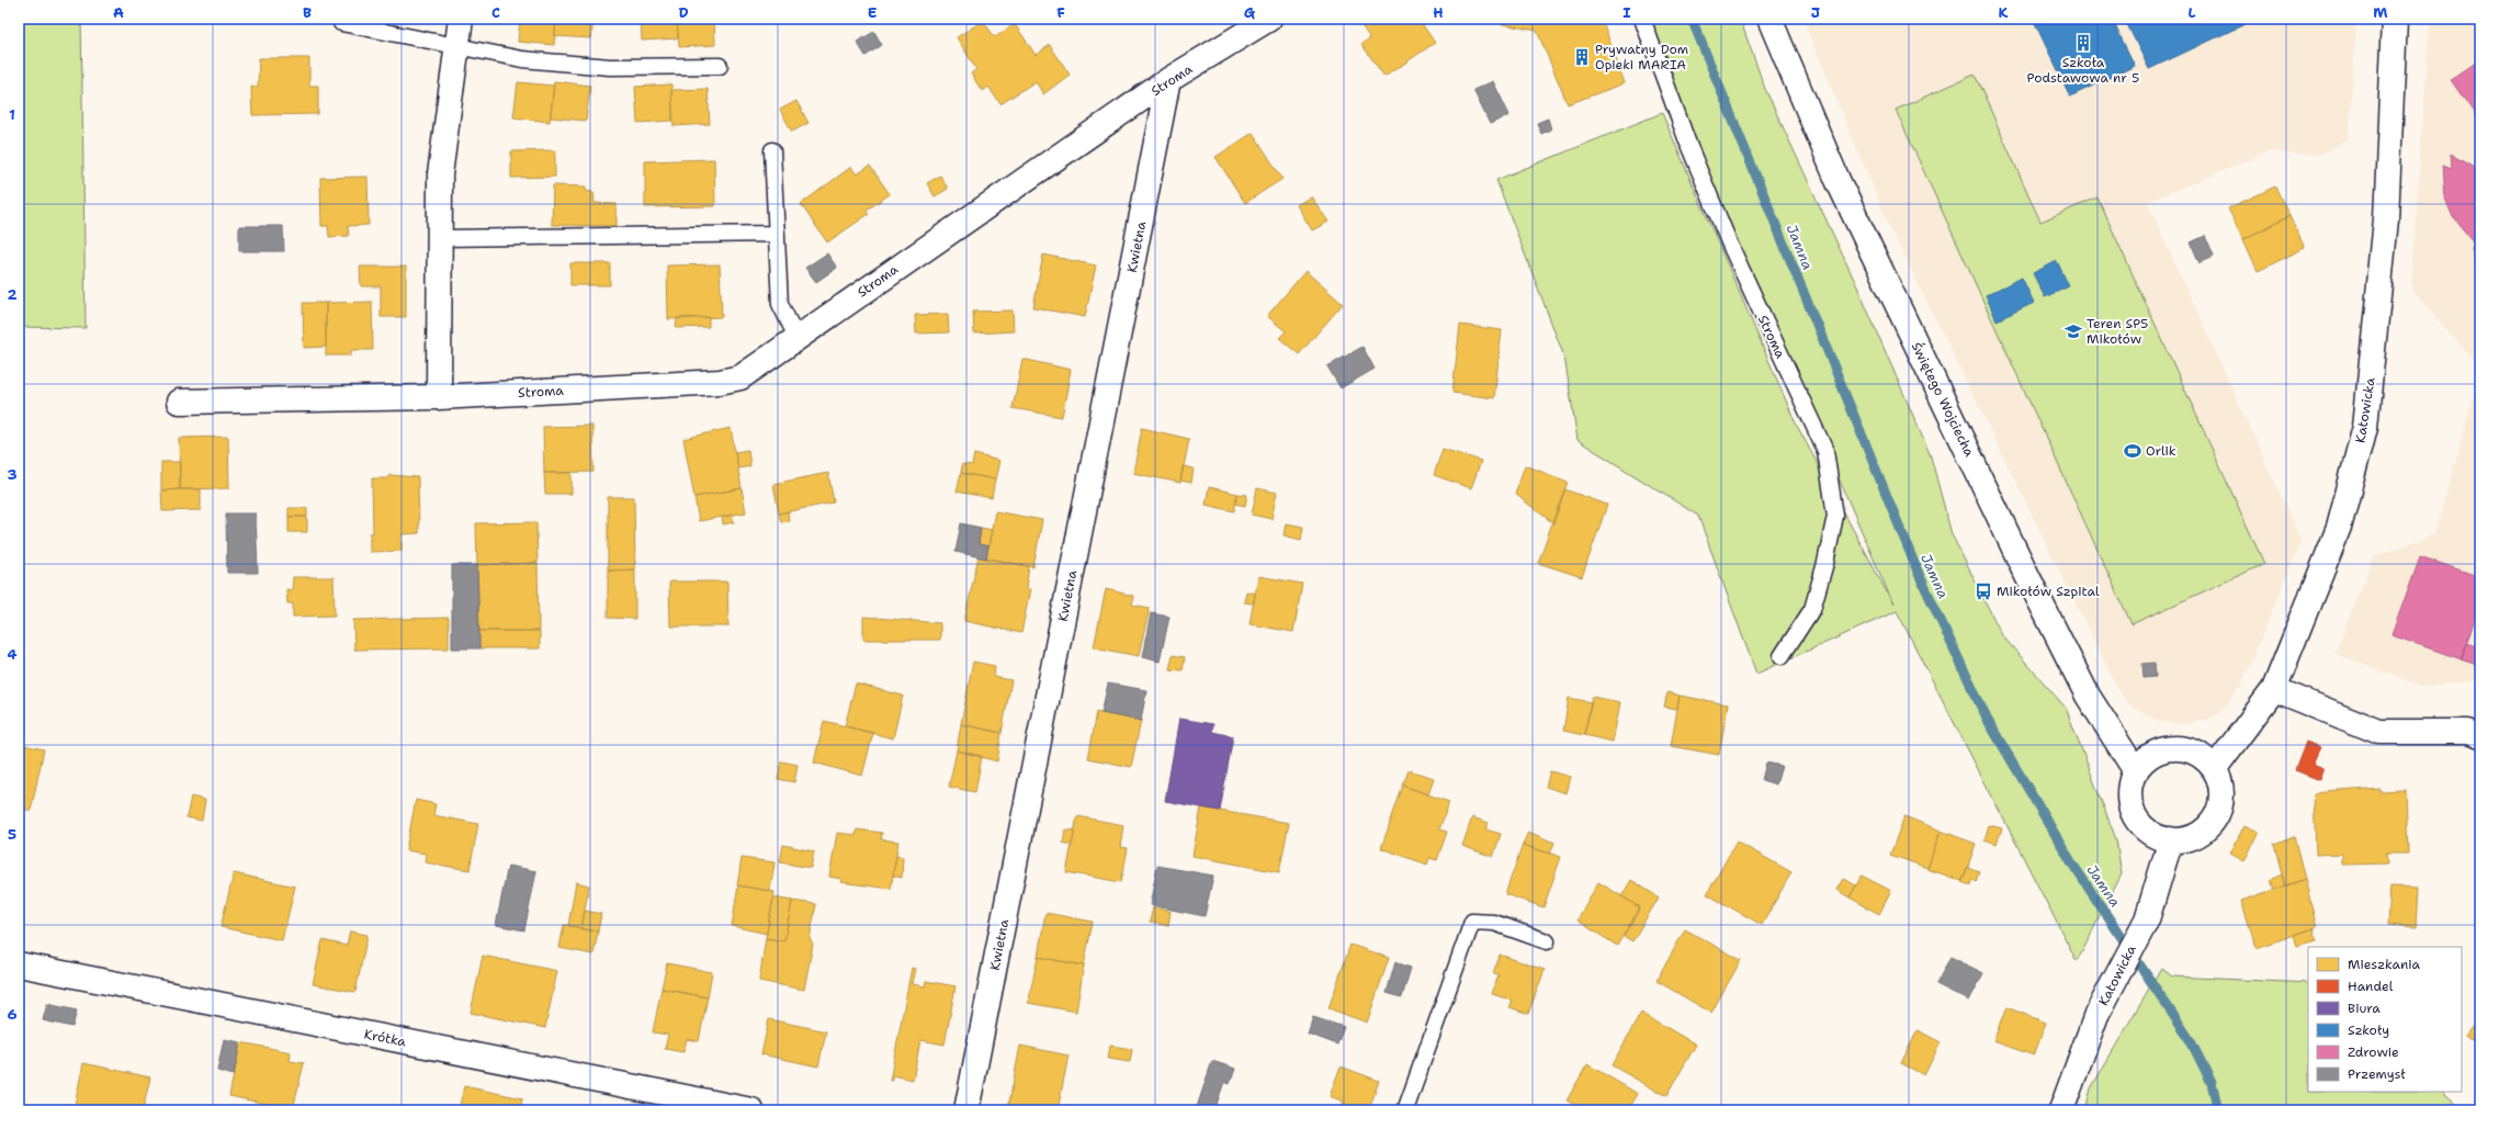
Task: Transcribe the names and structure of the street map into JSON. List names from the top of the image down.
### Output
{
  "streets": {
    "street": [
      "Stroma",
      "Kwietna",
      "Świętego Wojciecha",
      "Katowicka",
      "Krótka"
    ]
  },
  "crossings": [
    ["Stroma", "Kwietna"],
    ["Świętego Wojciecha", "Katowicka"]
  ],
  "water": ["Jamna"],
  "places": {
    "building": ["Szkoła Podstawowa nr 5", "Prywatny Dom Opieki MARIA"],
    "school or university": ["Teren SP5 Mikołów"],
    "sports": ["Orlik"],
    "bus stop": ["Mikołów Szpital"]
  },
  "legend": [
    "Mieszkania",
    "Handel",
    "Biura",
    "Szkoły",
    "Zdrowie",
    "Przemysł"
  ],
  "grid": {
    "columns": [
      "A",
      "B",
      "C",
      "D",
      "E",
      "F",
      "G",
      "H",
      "I",
      "J",
      "K",
      "L",
      "M"
    ],
    "rows": [
      "1",
      "2",
      "3",
      "4",
      "5",
      "6"
    ]
  }
}
